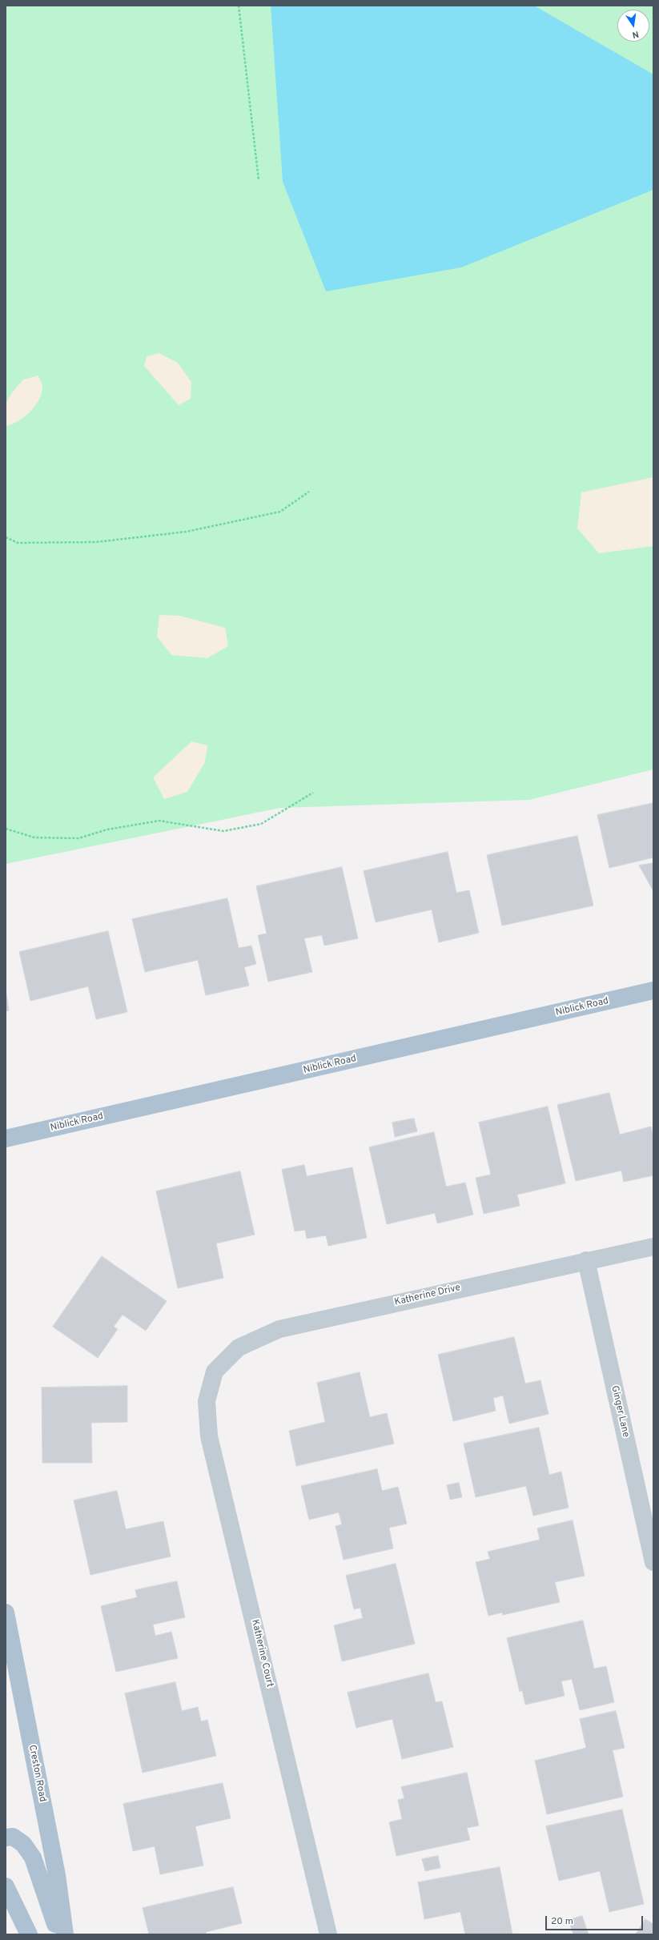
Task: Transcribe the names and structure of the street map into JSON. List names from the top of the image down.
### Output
{
  "streets": {
    "main road": ["Niblick Road", "Creston Road"],
    "street": ["Katherine Drive", "Ginger Lane", "Katherine Court"]
  },
  "crossings": [
    ["Katherine Drive", "Ginger Lane"],
    ["Katherine Drive", "Katherine Court"]
  ],
  "scale_bar": "20 m",
  "north": "bottom"
}
